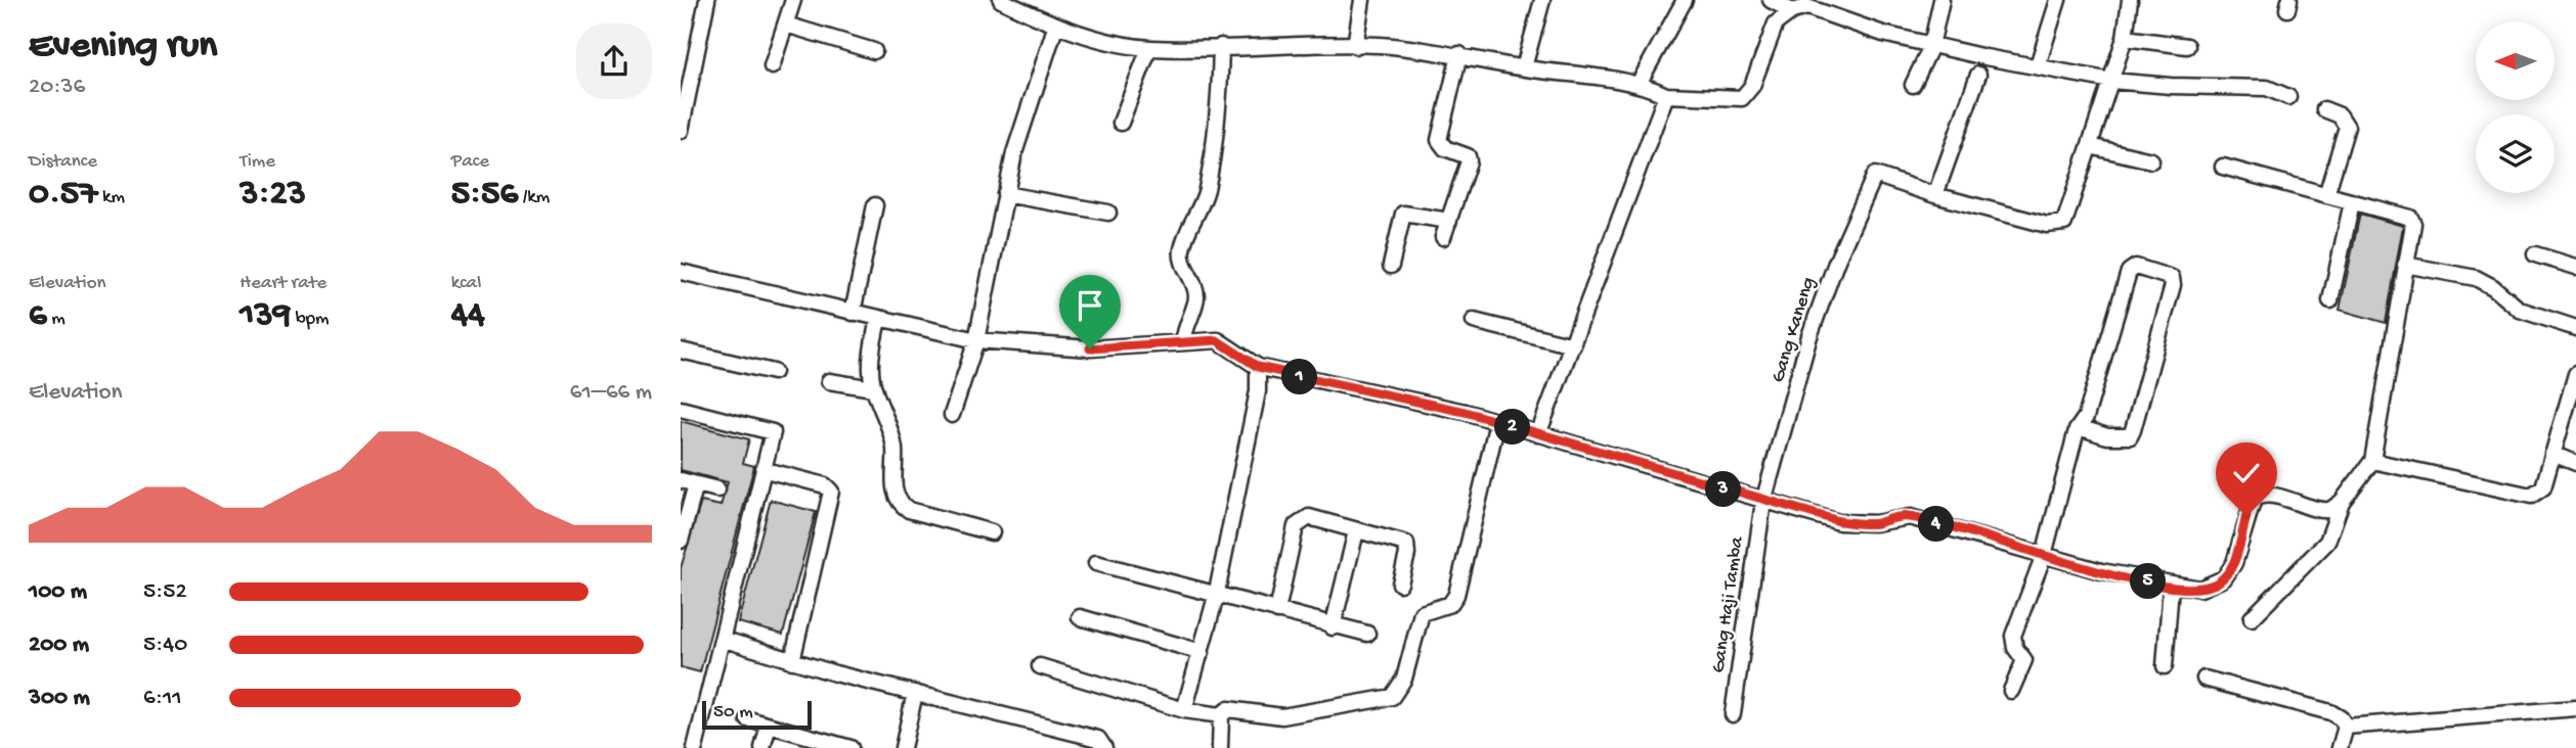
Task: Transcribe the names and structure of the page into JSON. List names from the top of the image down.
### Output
{
  "streets": {
    "street": ["Gang Kaneng", "Gang Haji Tamba"]
  },
  "crossings": [
    ["Gang Kaneng", "Gang Haji Tamba"]
  ],
  "scale_bar": "50 m",
  "north": "left",
  "page": {
    "heading": ["Evening run", "20:36"],
    "stats": [
      ["Distance", "0.57 km"],
      ["Time", "3:23"],
      ["Pace", "5:56 /km"],
      ["Elevation", "6 m"],
      ["Heart rate", "139 bpm"],
      ["kcal", "44"]
    ],
    "pins": [
      "1",
      "2",
      "3",
      "4",
      "5"
    ],
    "chart": ["Elevation", "61–66 m"],
    "list": [
      {
        "name": "100 m",
        "note": "5:52"
      },
      {
        "name": "200 m",
        "note": "5:40"
      },
      {
        "name": "300 m",
        "note": "6:11"
      }
    ],
    "scale": "50 m"
  }
}
